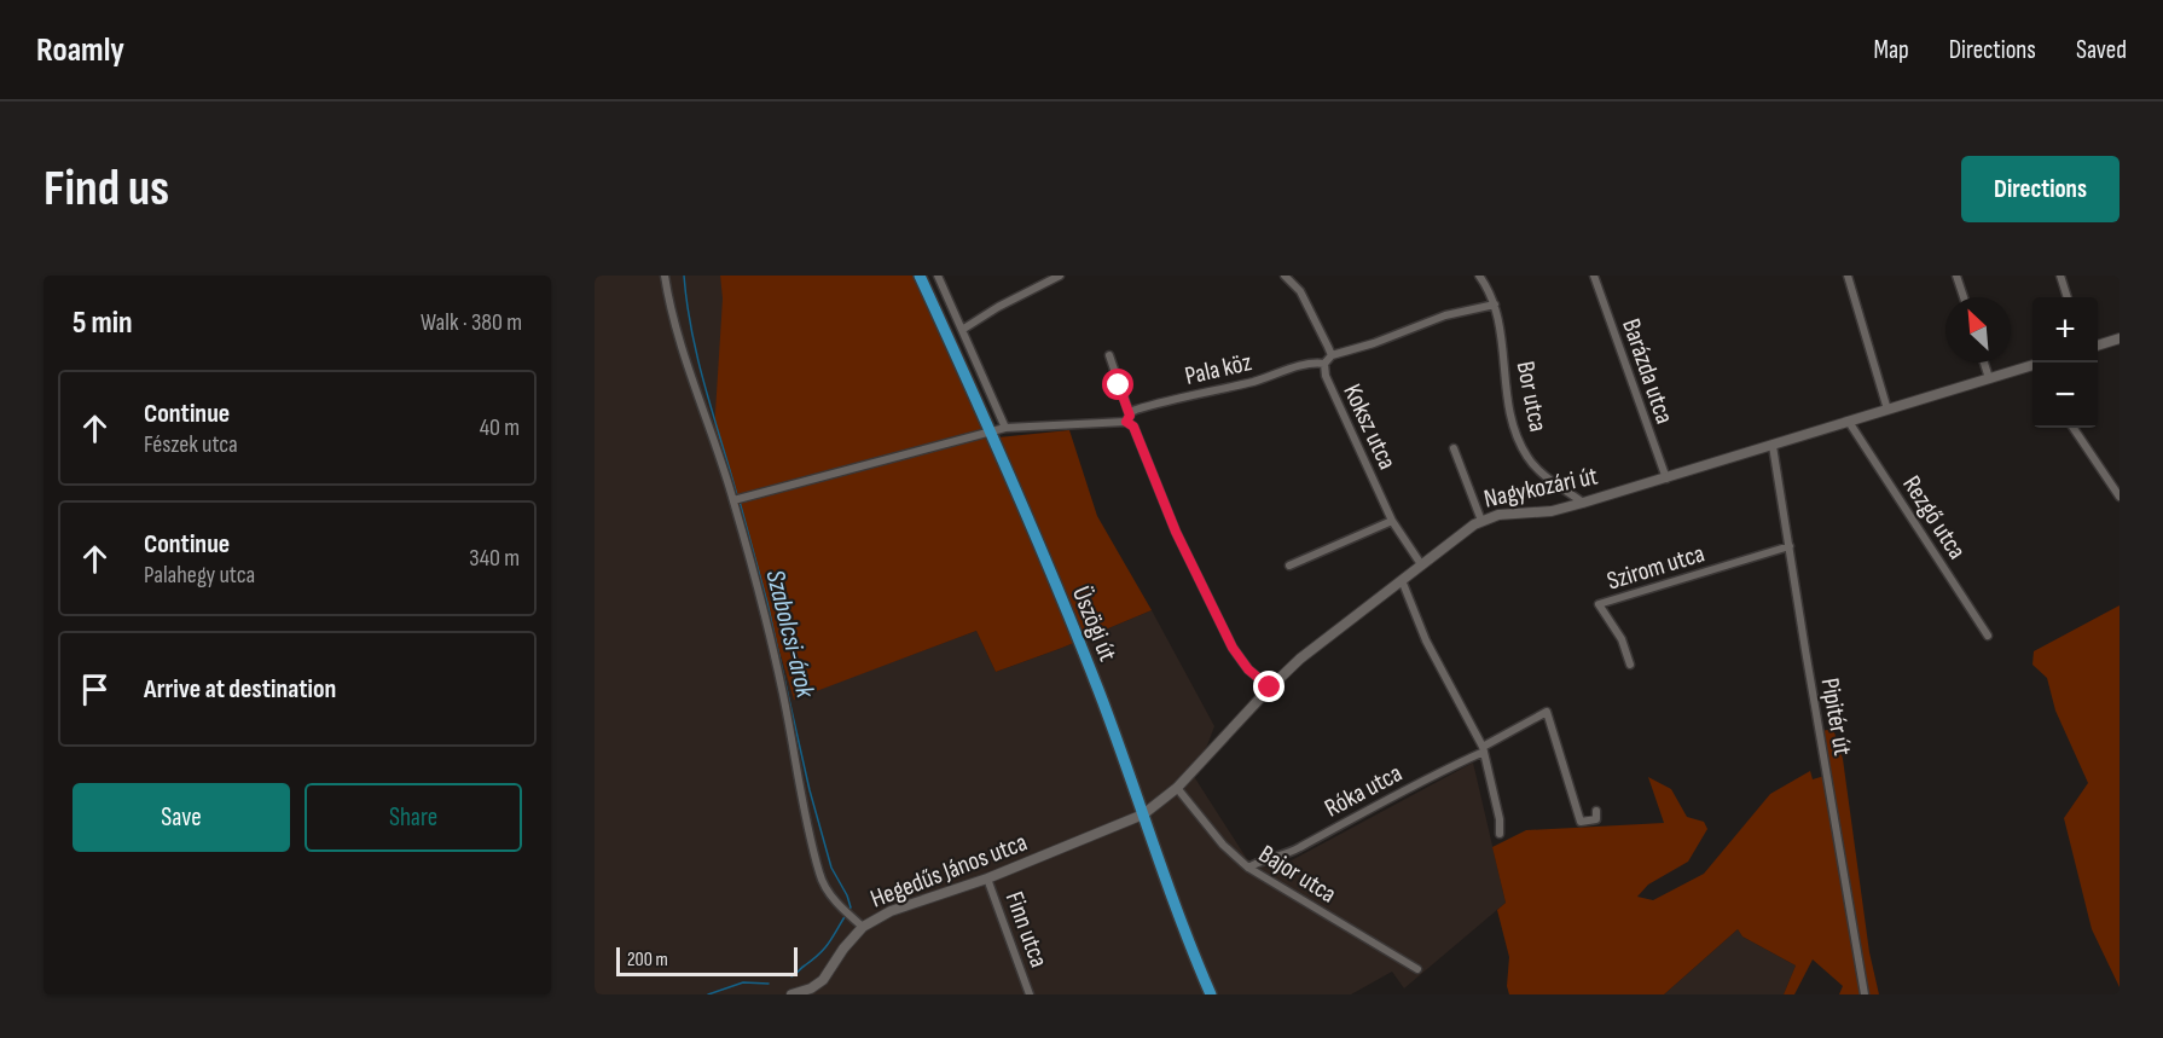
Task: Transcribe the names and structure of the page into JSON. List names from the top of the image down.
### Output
{
  "streets": {
    "main road": ["Üszögi út"],
    "street": [
      "Pala köz",
      "Barázda utca",
      "Bor utca",
      "Koksz utca",
      "Nagykozári út",
      "Rezgő utca",
      "Szirom utca",
      "Pipitér út",
      "Róka utca",
      "Hegedűs János utca",
      "Bajor utca",
      "Finn utca"
    ]
  },
  "crossings": [
    ["Pala köz", "Koksz utca"],
    ["Barázda utca", "Nagykozári út"],
    ["Bor utca", "Nagykozári út"],
    ["Koksz utca", "Nagykozári út"],
    ["Nagykozári út", "Rezgő utca"],
    ["Nagykozári út", "Üszögi út"],
    ["Nagykozári út", "Pipitér út"],
    ["Nagykozári út", "Hegedűs János utca"],
    ["Nagykozári út", "Bajor utca"],
    ["Szirom utca", "Pipitér út"],
    ["Üszögi út", "Hegedűs János utca"],
    ["Róka utca", "Bajor utca"],
    ["Hegedűs János utca", "Finn utca"]
  ],
  "water": ["Szabolcsi-árok"],
  "scale_bar": "200 m",
  "north": "top left",
  "page": {
    "header": "Roamly",
    "nav": ["Map", "Directions", "Saved"],
    "buttons": [
      "Directions",
      ["Save", "Share"]
    ],
    "title": "Find us",
    "heading": ["5 min", "Walk · 380 m"],
    "map_buttons": ["+", "−"],
    "list": [
      ["Continue", "Fészek utca", "40 m"],
      ["Continue", "Palahegy utca", "340 m"],
      "Arrive at destination"
    ],
    "scale": "200 m"
  }
}
